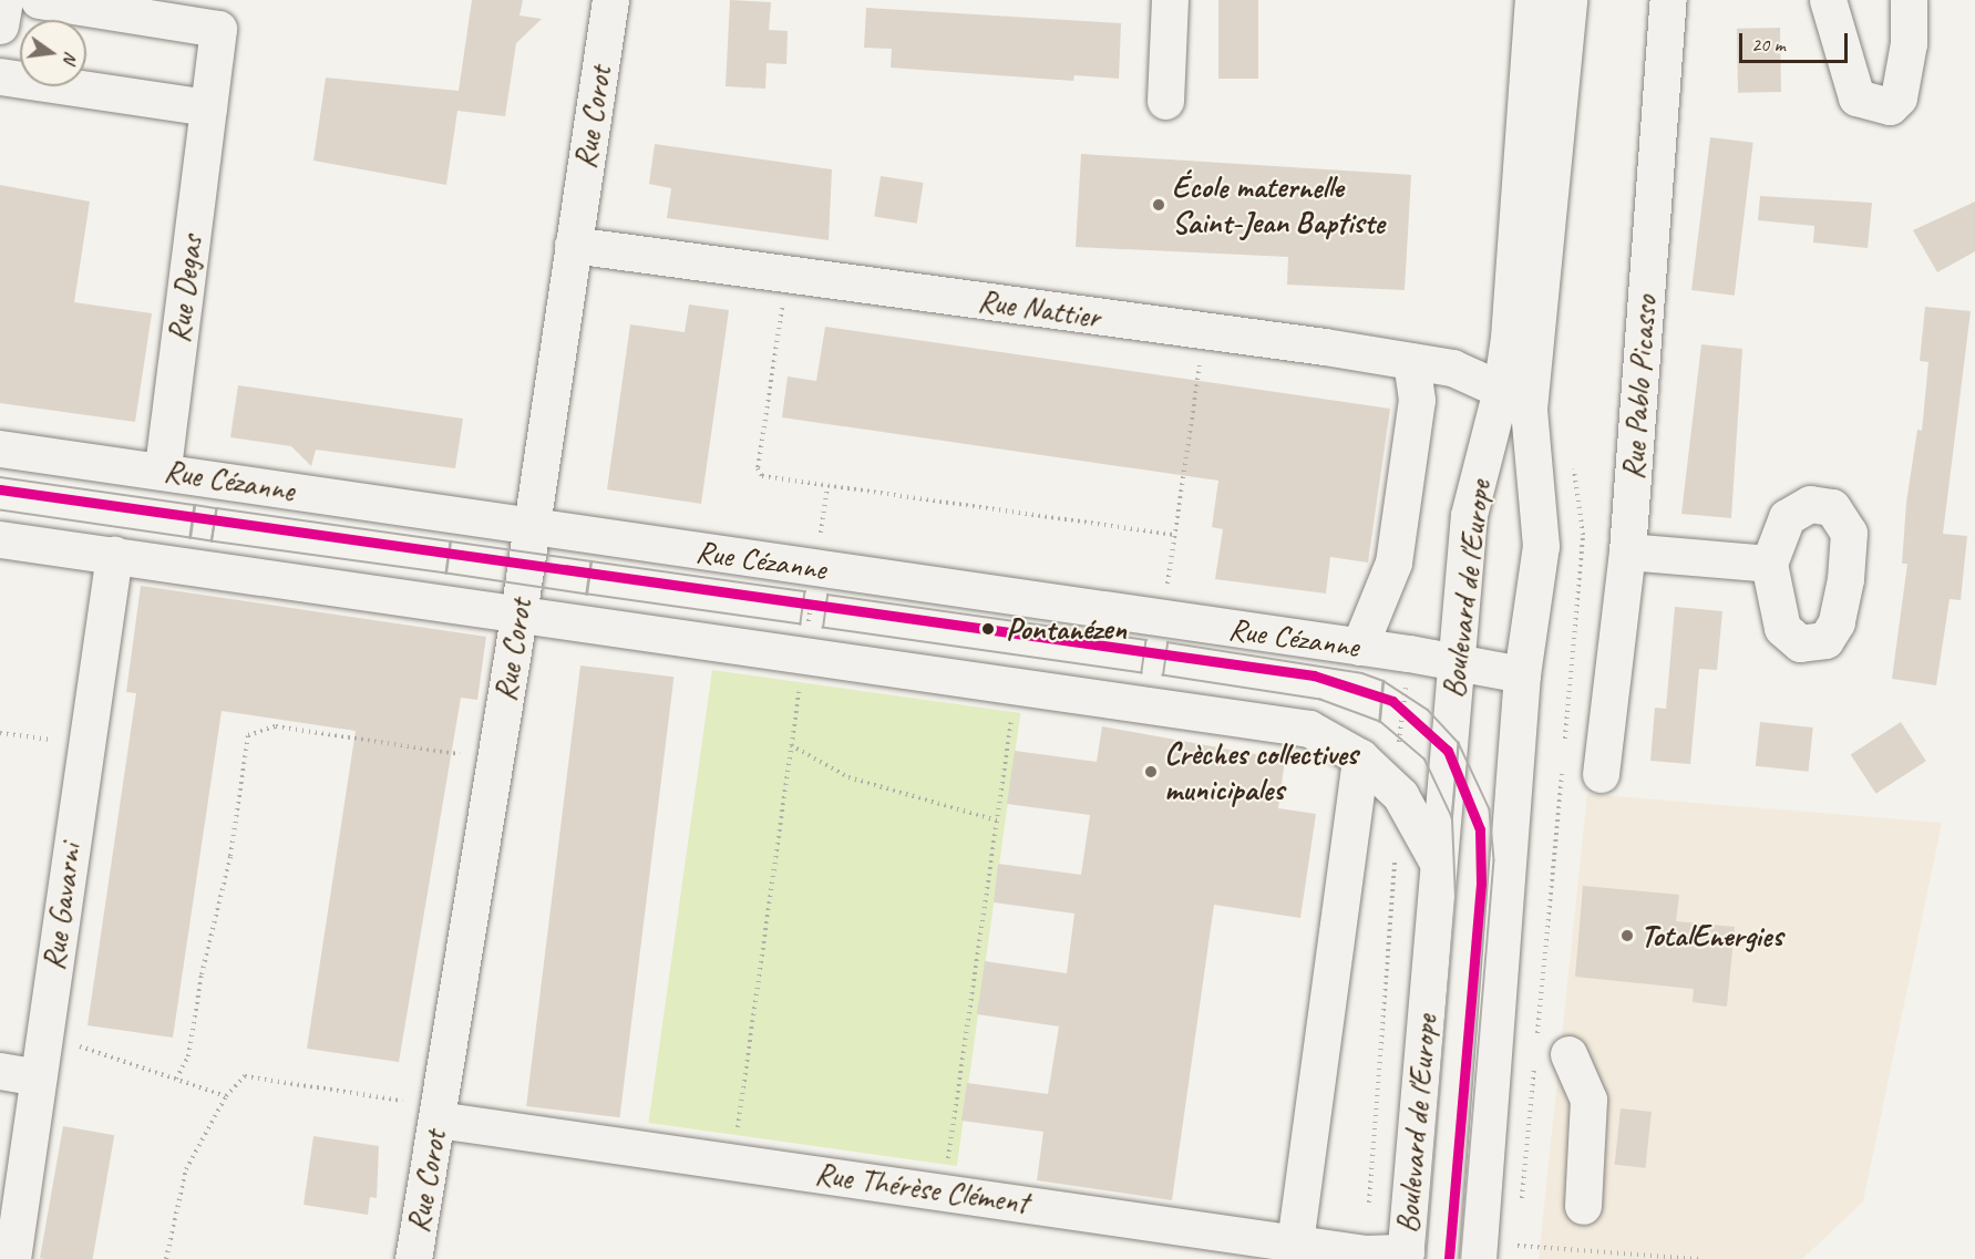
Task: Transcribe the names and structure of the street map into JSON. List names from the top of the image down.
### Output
{
  "streets": {
    "street": [
      "Rue Corot",
      "Rue Degas",
      "Rue Nattier",
      "Rue Pablo Picasso",
      "Rue Cézanne",
      "Boulevard de l'Europe",
      "Rue Gavarni",
      "Rue Thérèse Clément"
    ]
  },
  "crossings": [
    ["Rue Corot", "Rue Nattier"],
    ["Rue Corot", "Rue Cézanne"],
    ["Rue Corot", "Rue Thérèse Clément"],
    ["Rue Degas", "Rue Cézanne"],
    ["Rue Nattier", "Boulevard de l'Europe"],
    ["Rue Cézanne", "Boulevard de l'Europe"],
    ["Boulevard de l'Europe", "Rue Thérèse Clément"]
  ],
  "places": [
    "École maternelle Saint-Jean Baptiste",
    "Pontanézen",
    "Crèches collectives municipales",
    "TotalEnergies"
  ],
  "scale_bar": "20 m",
  "north": "right"
}
